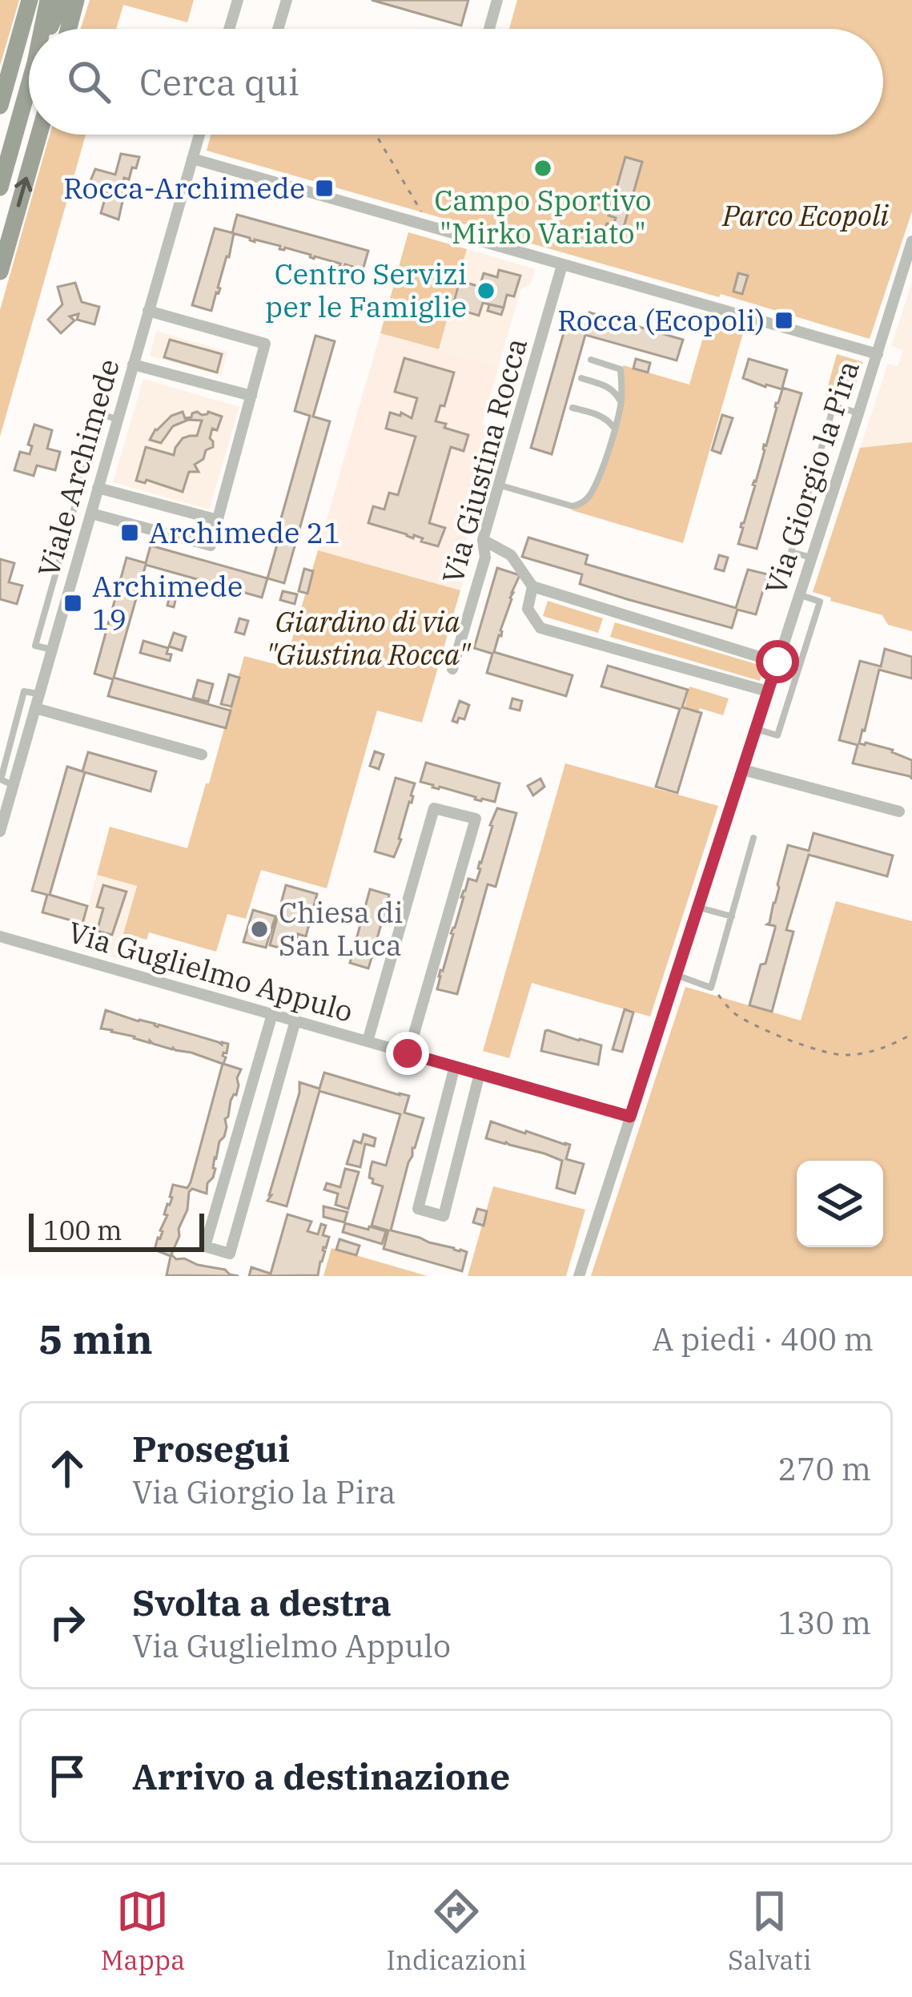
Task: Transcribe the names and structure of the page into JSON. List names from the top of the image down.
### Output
{
  "streets": {
    "street": [
      "Via Giustina Rocca",
      "Viale Archimede",
      "Via Giorgio la Pira",
      "Via Guglielmo Appulo"
    ]
  },
  "crossings": [
    ["Via Giorgio la Pira", "Via Guglielmo Appulo"]
  ],
  "parks": ["Parco Ecopoli", "Giardino di via \"Giustina Rocca\""],
  "places": {
    "other": ["Campo Sportivo \"Mirko Variato\"", "Centro Servizi per le Famiglie", "Chiesa di San Luca"],
    "transit": [
      "Rocca-Archimede",
      "Rocca (Ecopoli)",
      "Archimede 21",
      "Archimede 19"
    ]
  },
  "scale_bar": "100 m",
  "page": {
    "search": "Cerca qui",
    "scale": "100 m",
    "heading": ["5 min", "A piedi · 400 m"],
    "list": [
      ["Prosegui", "Via Giorgio la Pira", "270 m"],
      ["Svolta a destra", "Via Guglielmo Appulo", "130 m"],
      "Arrivo a destinazione"
    ],
    "nav": ["Mappa", "Indicazioni", "Salvati"]
  }
}
